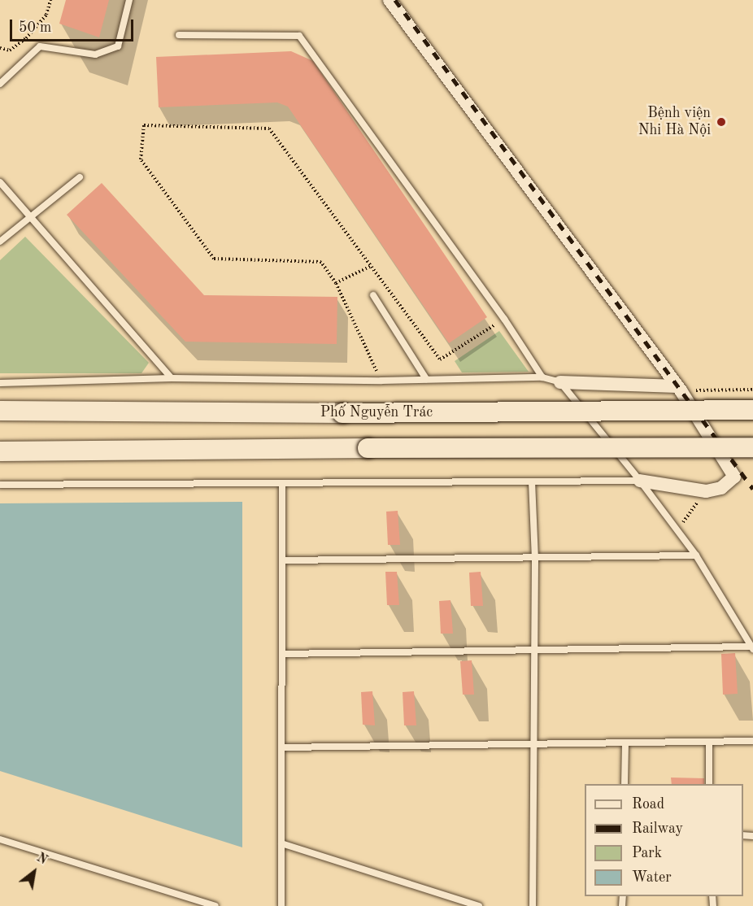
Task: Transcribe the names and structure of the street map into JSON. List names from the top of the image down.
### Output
{
  "streets": {
    "main road": ["Phố Nguyễn Trác"]
  },
  "places": ["Bệnh viện Nhi Hà Nội"],
  "legend": [
    "Road",
    "Railway",
    "Park",
    "Water"
  ],
  "scale_bar": "50 m",
  "north": "top right"
}
